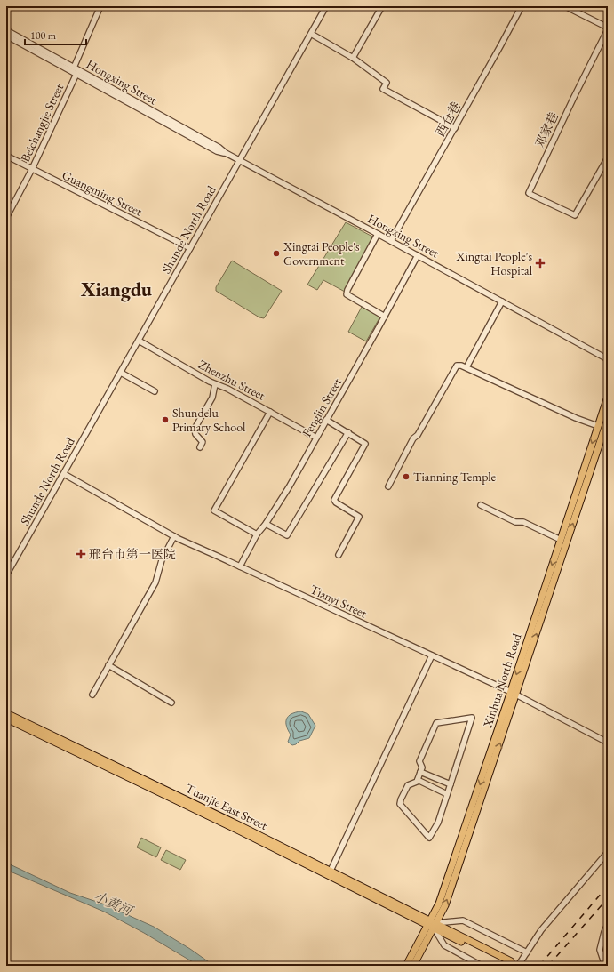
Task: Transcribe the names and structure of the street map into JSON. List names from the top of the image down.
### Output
{
  "streets": {
    "main road": ["Xinhua North Road", "Tuanjie East Street"],
    "street": [
      "Hongxing Street",
      "西仓巷",
      "Beichangjie Street",
      "邓家巷",
      "Guangming Street",
      "Shunde North Road",
      "Zhenzhu Street",
      "Fenglin Street",
      "Tianyi Street"
    ]
  },
  "crossings": [
    ["Hongxing Street", "西仓巷"],
    ["Hongxing Street", "Beichangjie Street"],
    ["Hongxing Street", "Shunde North Road"],
    ["Hongxing Street", "Fenglin Street"],
    ["Beichangjie Street", "Guangming Street"],
    ["Guangming Street", "Shunde North Road"],
    ["Shunde North Road", "Zhenzhu Street"],
    ["Shunde North Road", "Tianyi Street"],
    ["Zhenzhu Street", "Fenglin Street"],
    ["Fenglin Street", "Tianyi Street"],
    ["Tianyi Street", "Xinhua North Road"],
    ["Xinhua North Road", "Tuanjie East Street"]
  ],
  "districts": ["Xiangdu"],
  "water": ["小黄河"],
  "places": {
    "other": ["Xingtai People's Government", "Shundelu Primary School", "Tianning Temple"],
    "health": ["Xingtai People's Hospital", "邢台市第一医院"]
  },
  "scale_bar": "100 m"
}
